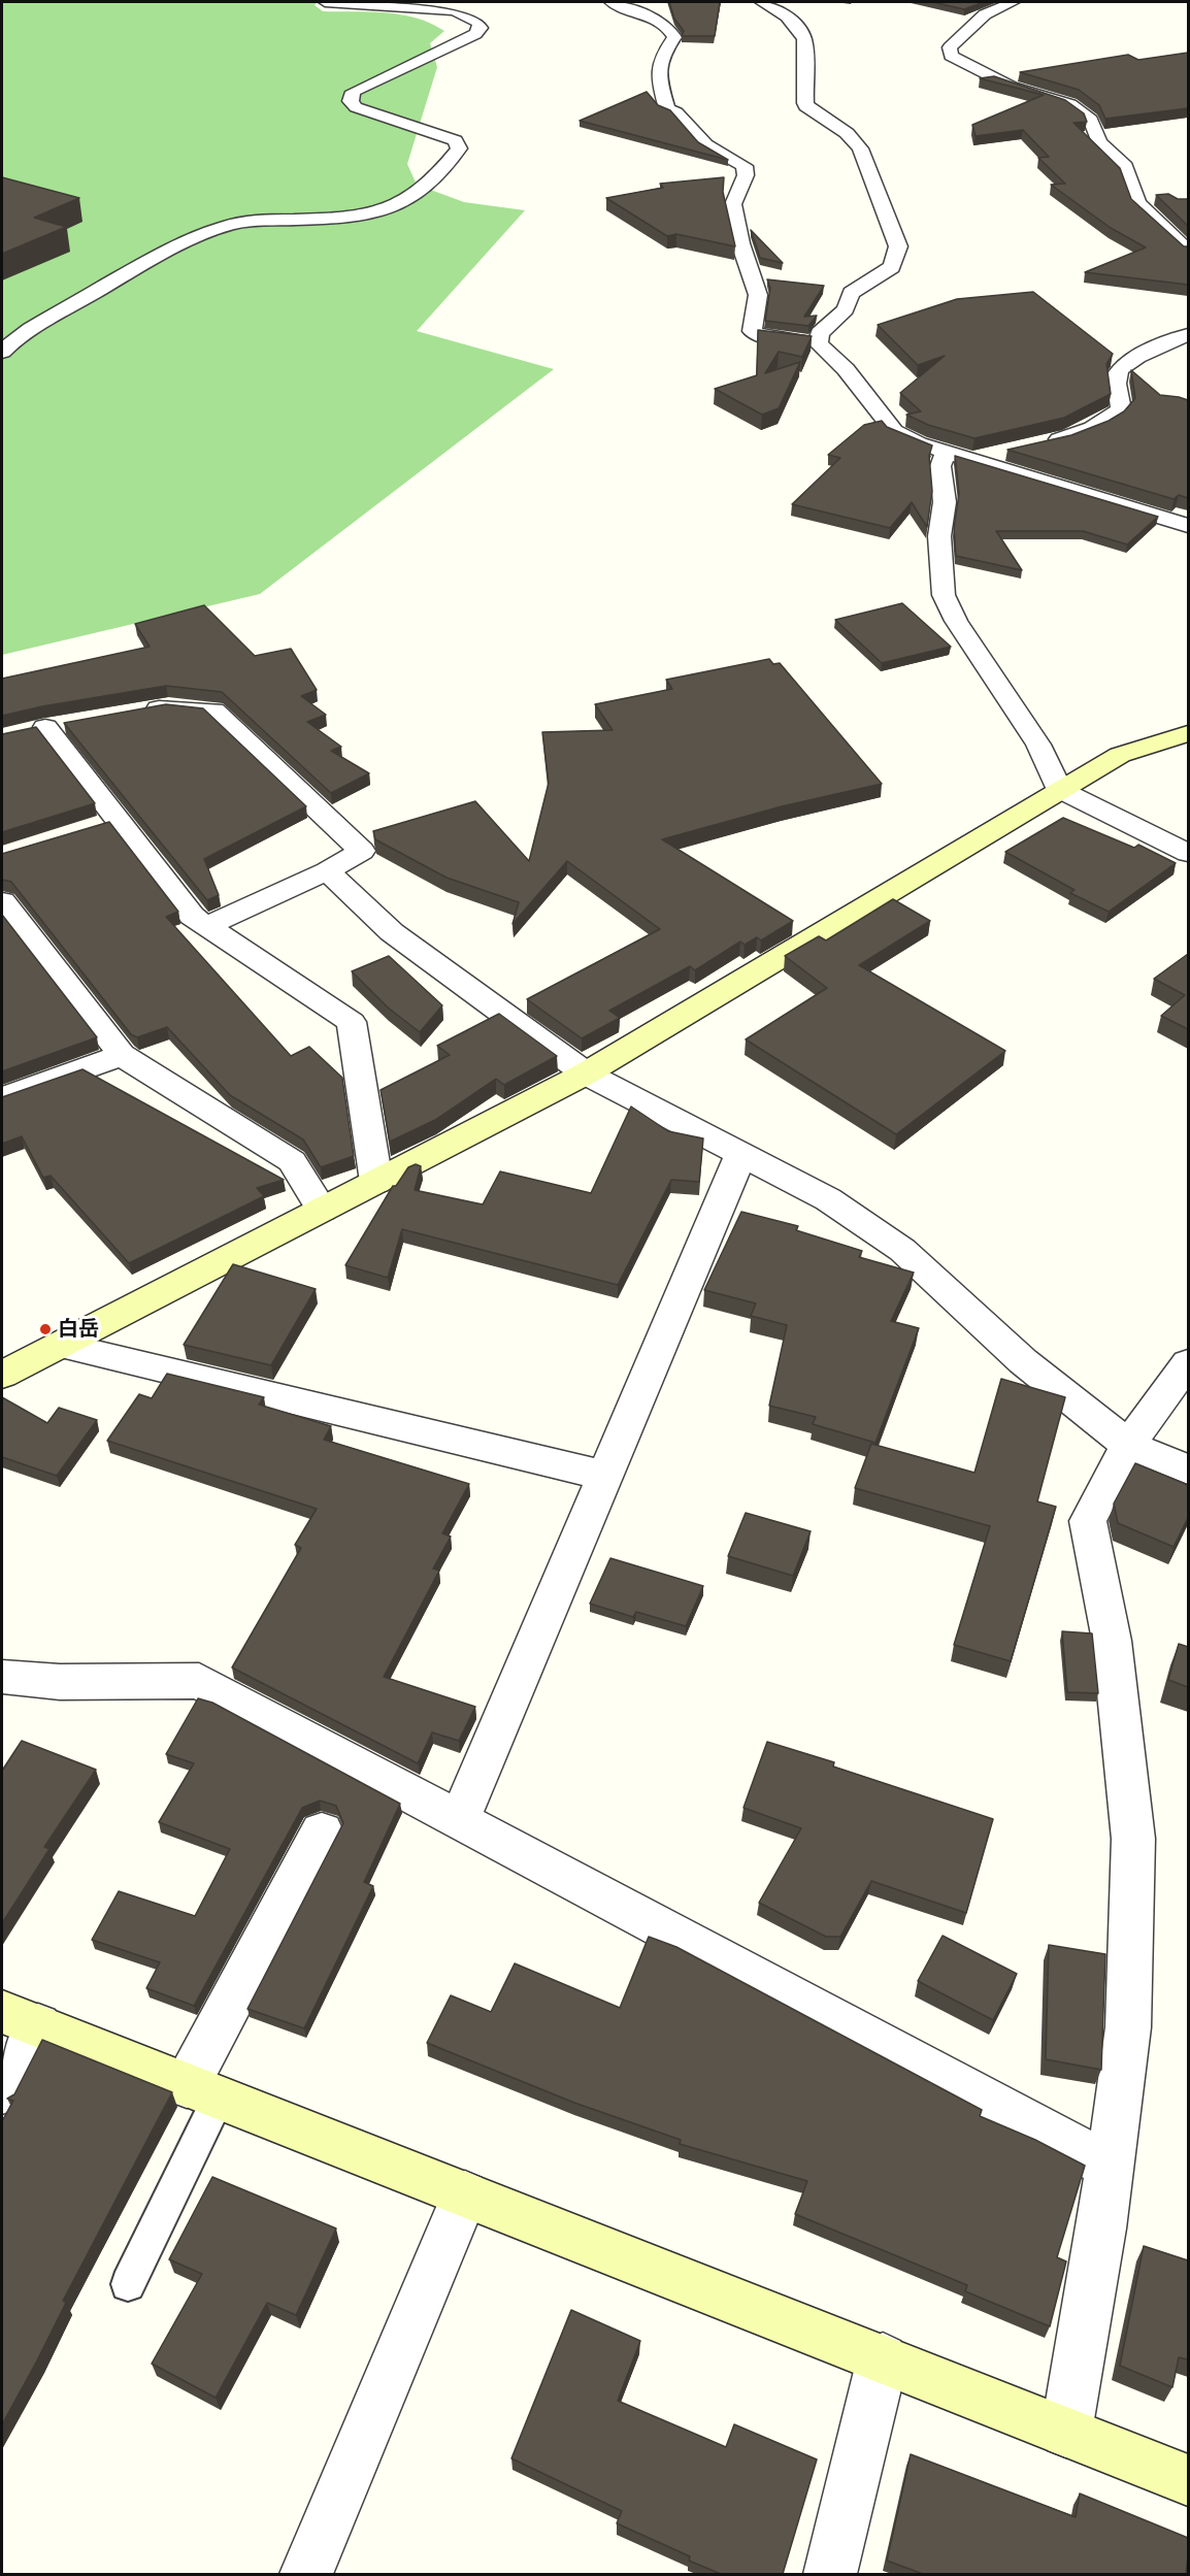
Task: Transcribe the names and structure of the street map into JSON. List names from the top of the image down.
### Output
{
  "places": ["白岳"]
}
